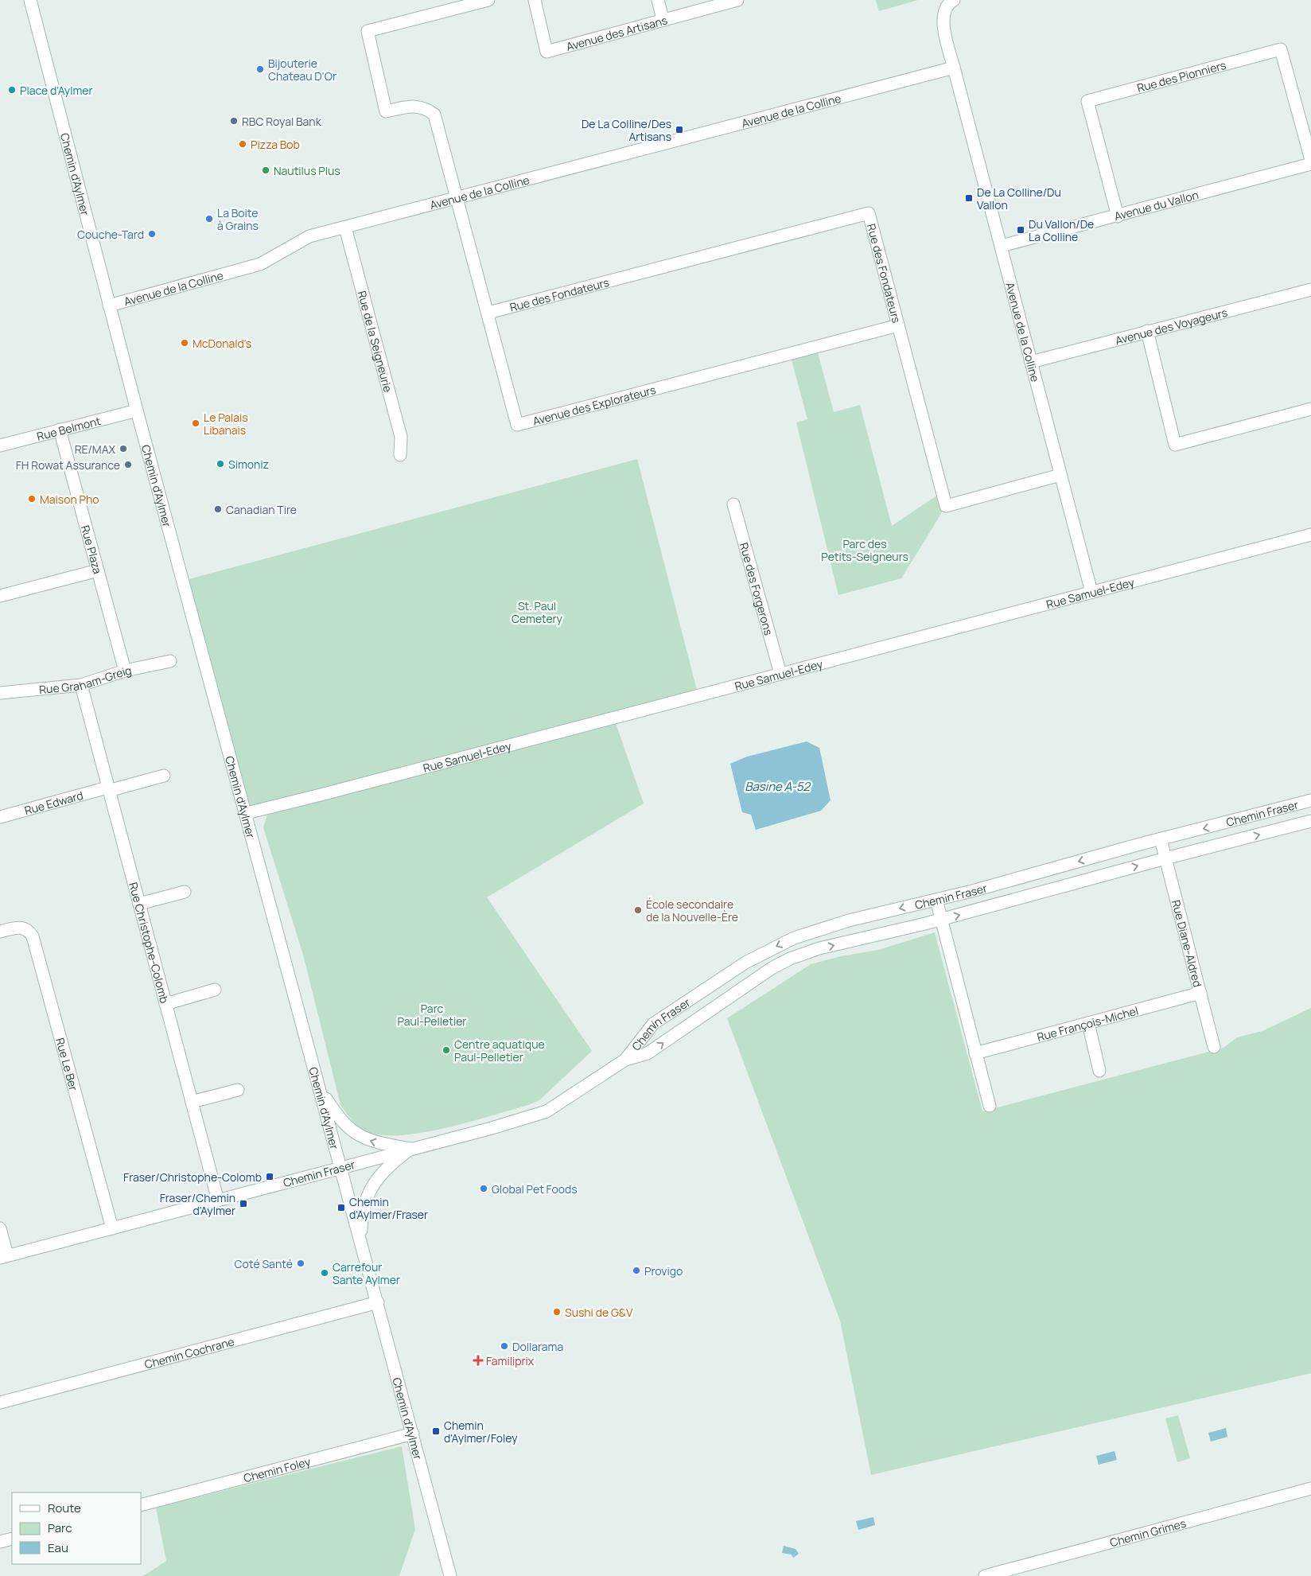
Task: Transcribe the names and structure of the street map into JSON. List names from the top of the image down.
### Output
{
  "streets": {
    "street": [
      "Avenue des Artisans",
      "Rue des Pionniers",
      "Avenue de la Colline",
      "Chemin d'Aylmer",
      "Avenue du Vallon",
      "Rue des Fondateurs",
      "Avenue des Voyageurs",
      "Rue de la Seigneurie",
      "Avenue des Explorateurs",
      "Rue Belmont",
      "Rue Plaza",
      "Rue des Forgerons",
      "Rue Samuel-Edey",
      "Rue Graham-Greig",
      "Rue Edward",
      "Chemin Fraser",
      "Rue Christophe-Colomb",
      "Rue Diane-Aldred",
      "Rue François-Michel",
      "Rue Le Ber",
      "Chemin Cochrane",
      "Chemin Foley",
      "Chemin Grimes"
    ]
  },
  "crossings": [
    ["Rue des Pionniers", "Avenue du Vallon"],
    ["Avenue de la Colline", "Chemin d'Aylmer"],
    ["Avenue de la Colline", "Avenue du Vallon"],
    ["Avenue de la Colline", "Rue des Fondateurs"],
    ["Avenue de la Colline", "Avenue des Voyageurs"],
    ["Avenue de la Colline", "Rue de la Seigneurie"],
    ["Avenue de la Colline", "Avenue des Explorateurs"],
    ["Avenue de la Colline", "Rue Samuel-Edey"],
    ["Chemin d'Aylmer", "Rue Belmont"],
    ["Chemin d'Aylmer", "Rue Samuel-Edey"],
    ["Chemin d'Aylmer", "Chemin Fraser"],
    ["Chemin d'Aylmer", "Chemin Cochrane"],
    ["Chemin d'Aylmer", "Chemin Foley"],
    ["Rue des Fondateurs", "Avenue des Explorateurs"],
    ["Rue Belmont", "Rue Plaza"],
    ["Rue Plaza", "Rue Graham-Greig"],
    ["Rue des Forgerons", "Rue Samuel-Edey"],
    ["Rue Graham-Greig", "Rue Christophe-Colomb"],
    ["Rue Edward", "Rue Christophe-Colomb"],
    ["Chemin Fraser", "Rue Christophe-Colomb"],
    ["Chemin Fraser", "Rue Diane-Aldred"],
    ["Chemin Fraser", "Rue Le Ber"],
    ["Rue Diane-Aldred", "Rue François-Michel"]
  ],
  "water": ["Basine A-52"],
  "parks": ["Parc des Petits-Seigneurs", "St. Paul Cemetery", "Parc Paul-Pelletier"],
  "places": {
    "other": [
      "Bijouterie Chateau D'Or",
      "Place d'Aylmer",
      "RBC Royal Bank",
      "Pizza Bob",
      "Nautilus Plus",
      "La Boite à Grains",
      "Couche-Tard",
      "McDonald's",
      "Le Palais Libanais",
      "RE/MAX",
      "Simoniz",
      "FH Rowat Assurance",
      "Maison Pho",
      "Canadian Tire",
      "École secondaire de la Nouvelle-Ère",
      "Centre aquatique Paul-Pelletier",
      "Global Pet Foods",
      "Coté Santé",
      "Provigo",
      "Carrefour Sante Aylmer",
      "Sushi de G&V",
      "Dollarama"
    ],
    "transit": [
      "De La Colline/Des Artisans",
      "De La Colline/Du Vallon",
      "Du Vallon/De La Colline",
      "Fraser/Christophe-Colomb",
      "Fraser/Chemin d'Aylmer",
      "Chemin d'Aylmer/Fraser",
      "Chemin d'Aylmer/Foley"
    ],
    "health": ["Familiprix"]
  },
  "legend": ["Route", "Parc", "Eau"]
}
